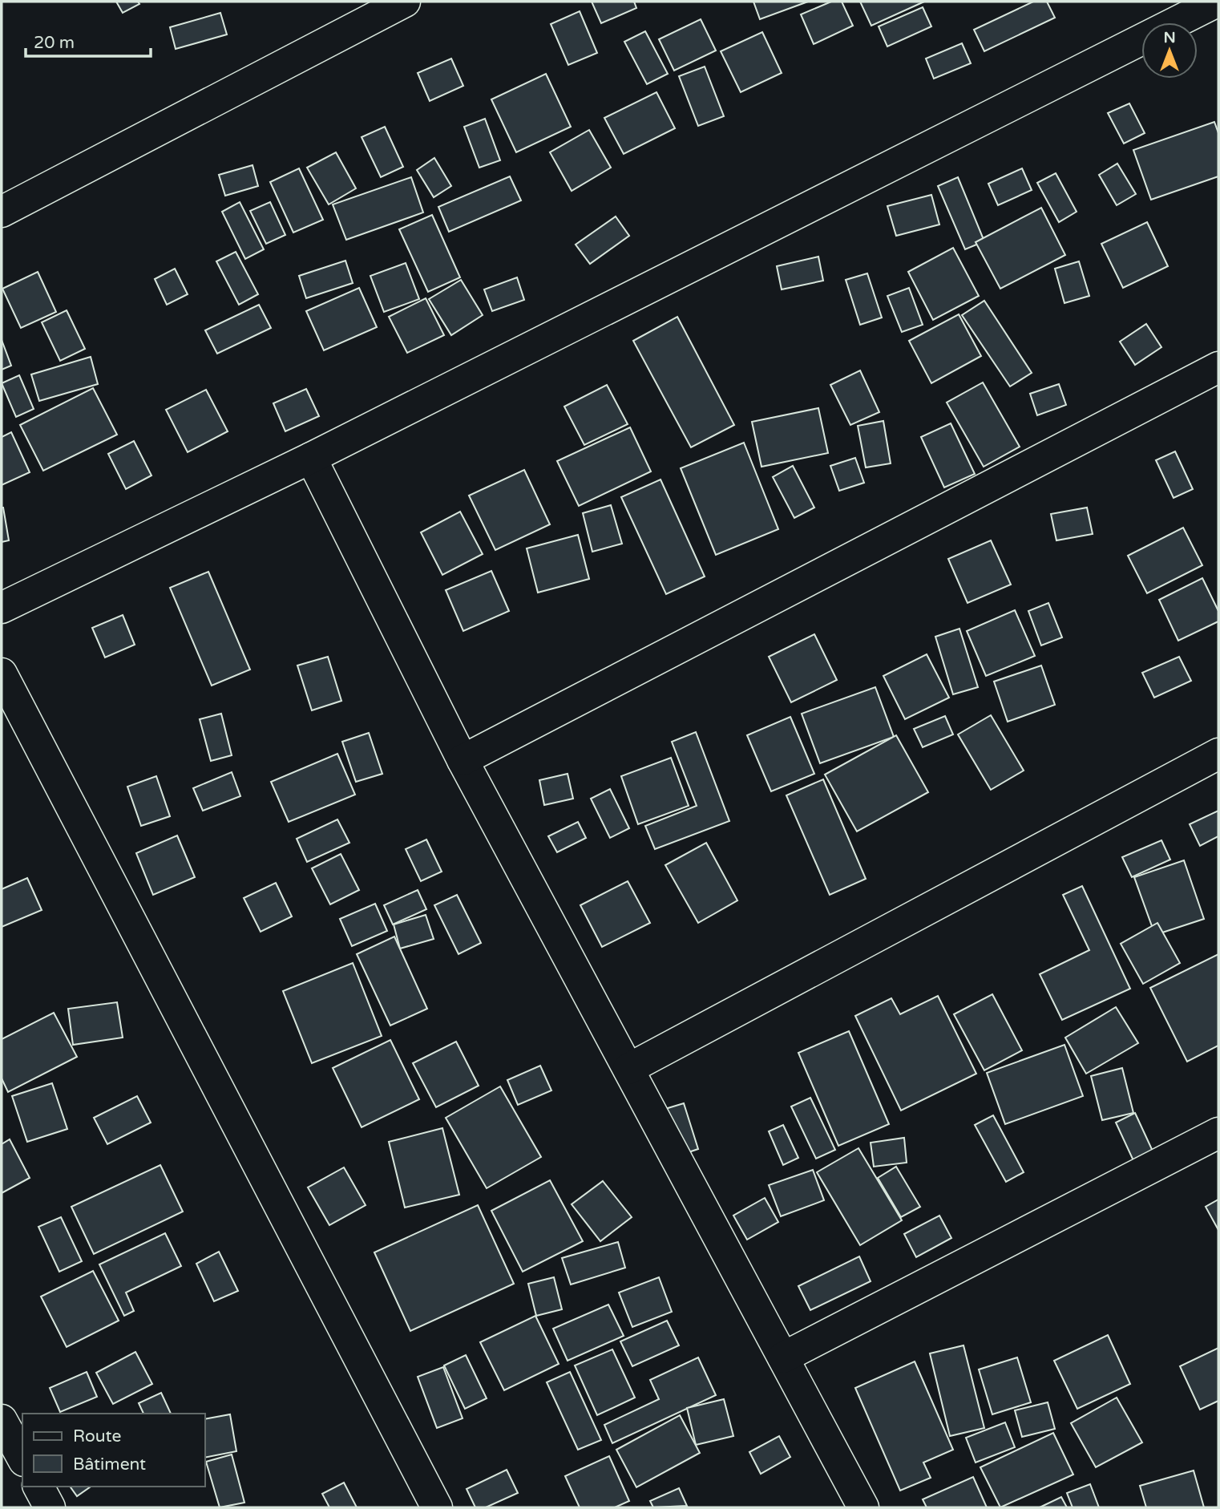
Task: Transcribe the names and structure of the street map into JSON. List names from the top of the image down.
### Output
{
  "legend": ["Route", "Bâtiment"],
  "scale_bar": "20 m",
  "north": "top"
}
